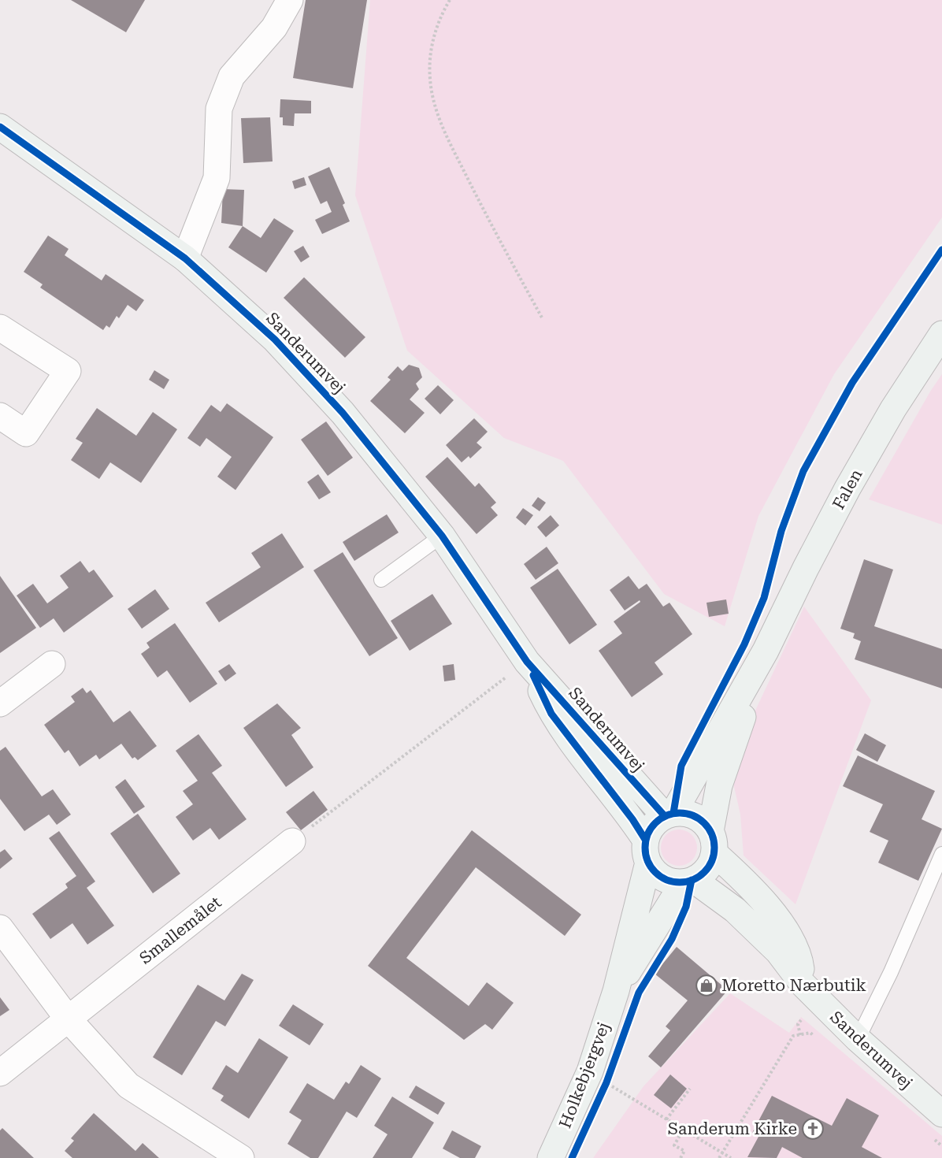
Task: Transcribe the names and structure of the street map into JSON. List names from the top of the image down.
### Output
{
  "streets": {
    "street": [
      "Sanderumvej",
      "Falen",
      "Smallemålet",
      "Holkebjergvej"
    ]
  },
  "crossings": [
    ["Sanderumvej", "Falen"],
    ["Sanderumvej", "Holkebjergvej"],
    ["Falen", "Holkebjergvej"]
  ],
  "places": {
    "shop": ["Moretto Nærbutik"],
    "church": ["Sanderum Kirke"]
  }
}
